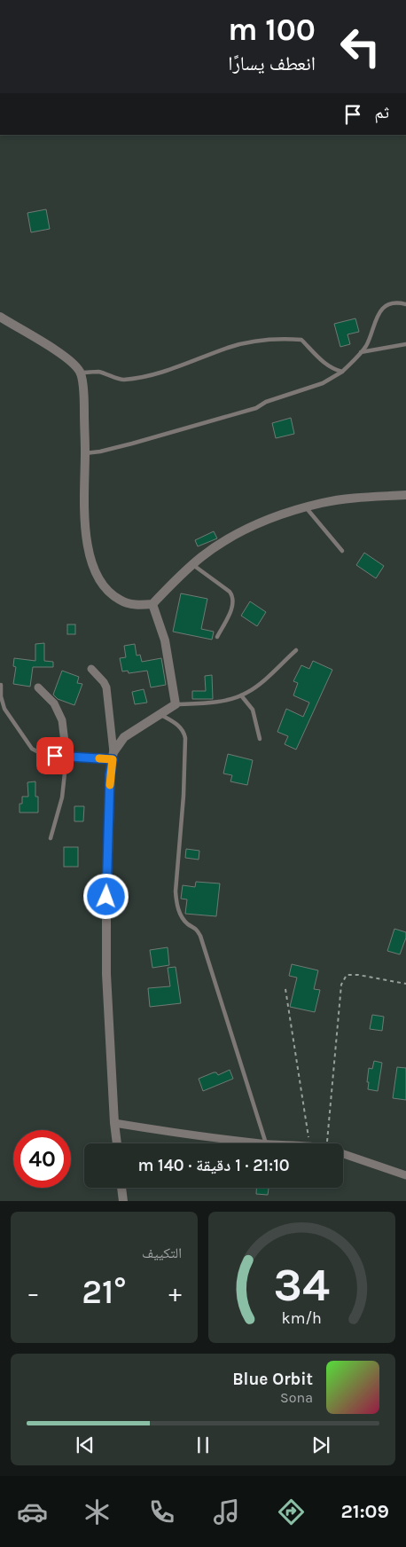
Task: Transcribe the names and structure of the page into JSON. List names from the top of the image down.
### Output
{
  "page": {
    "turn": ["100 m", "انعطف يسارًا"],
    "then": "ثم",
    "limit": "40",
    "trip": "21:10 · 1 دقيقة · 140 m",
    "tile": "التكييف",
    "heat": ["−", "21°", "+"],
    "song": ["Blue Orbit", "Sona"],
    "tabs": "21:09",
    "gauge": ["34", "km/h"]
  }
}
